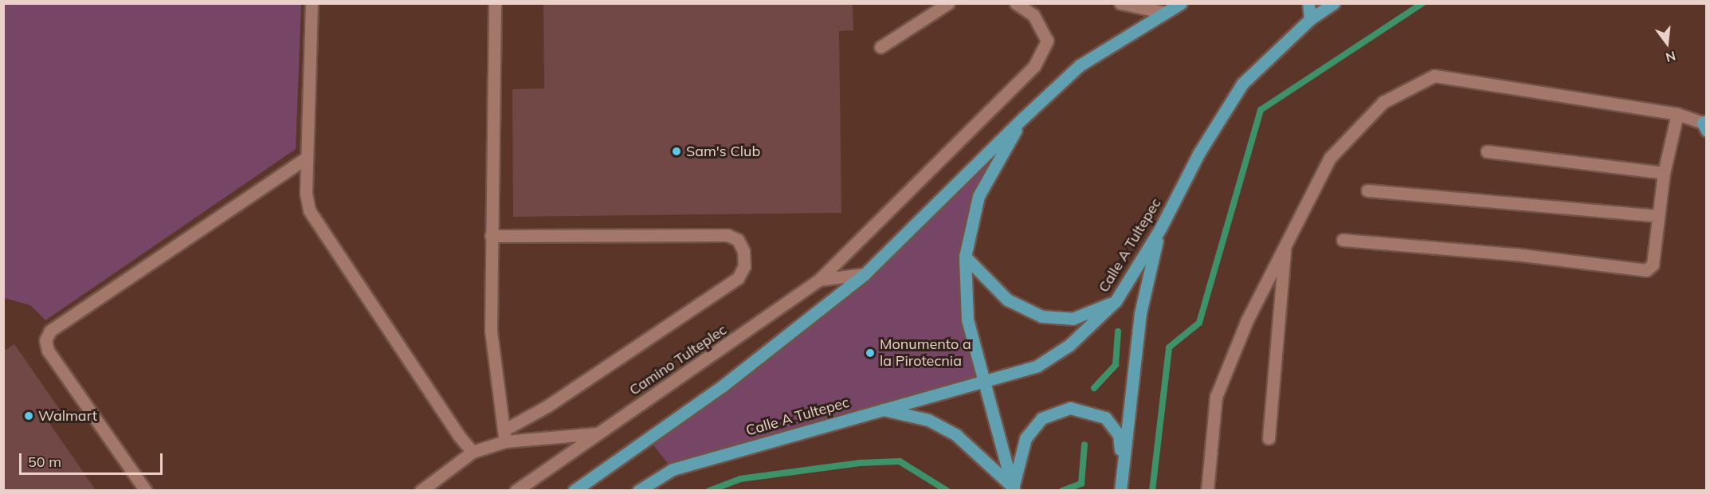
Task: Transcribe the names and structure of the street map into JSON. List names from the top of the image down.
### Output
{
  "streets": {
    "main road": ["Calle A Tultepec"],
    "street": ["Camino Tulteplec"]
  },
  "places": ["Sam's Club", "Monumento a la Pirotecnia", "Walmart"],
  "scale_bar": "50 m",
  "north": "bottom"
}
